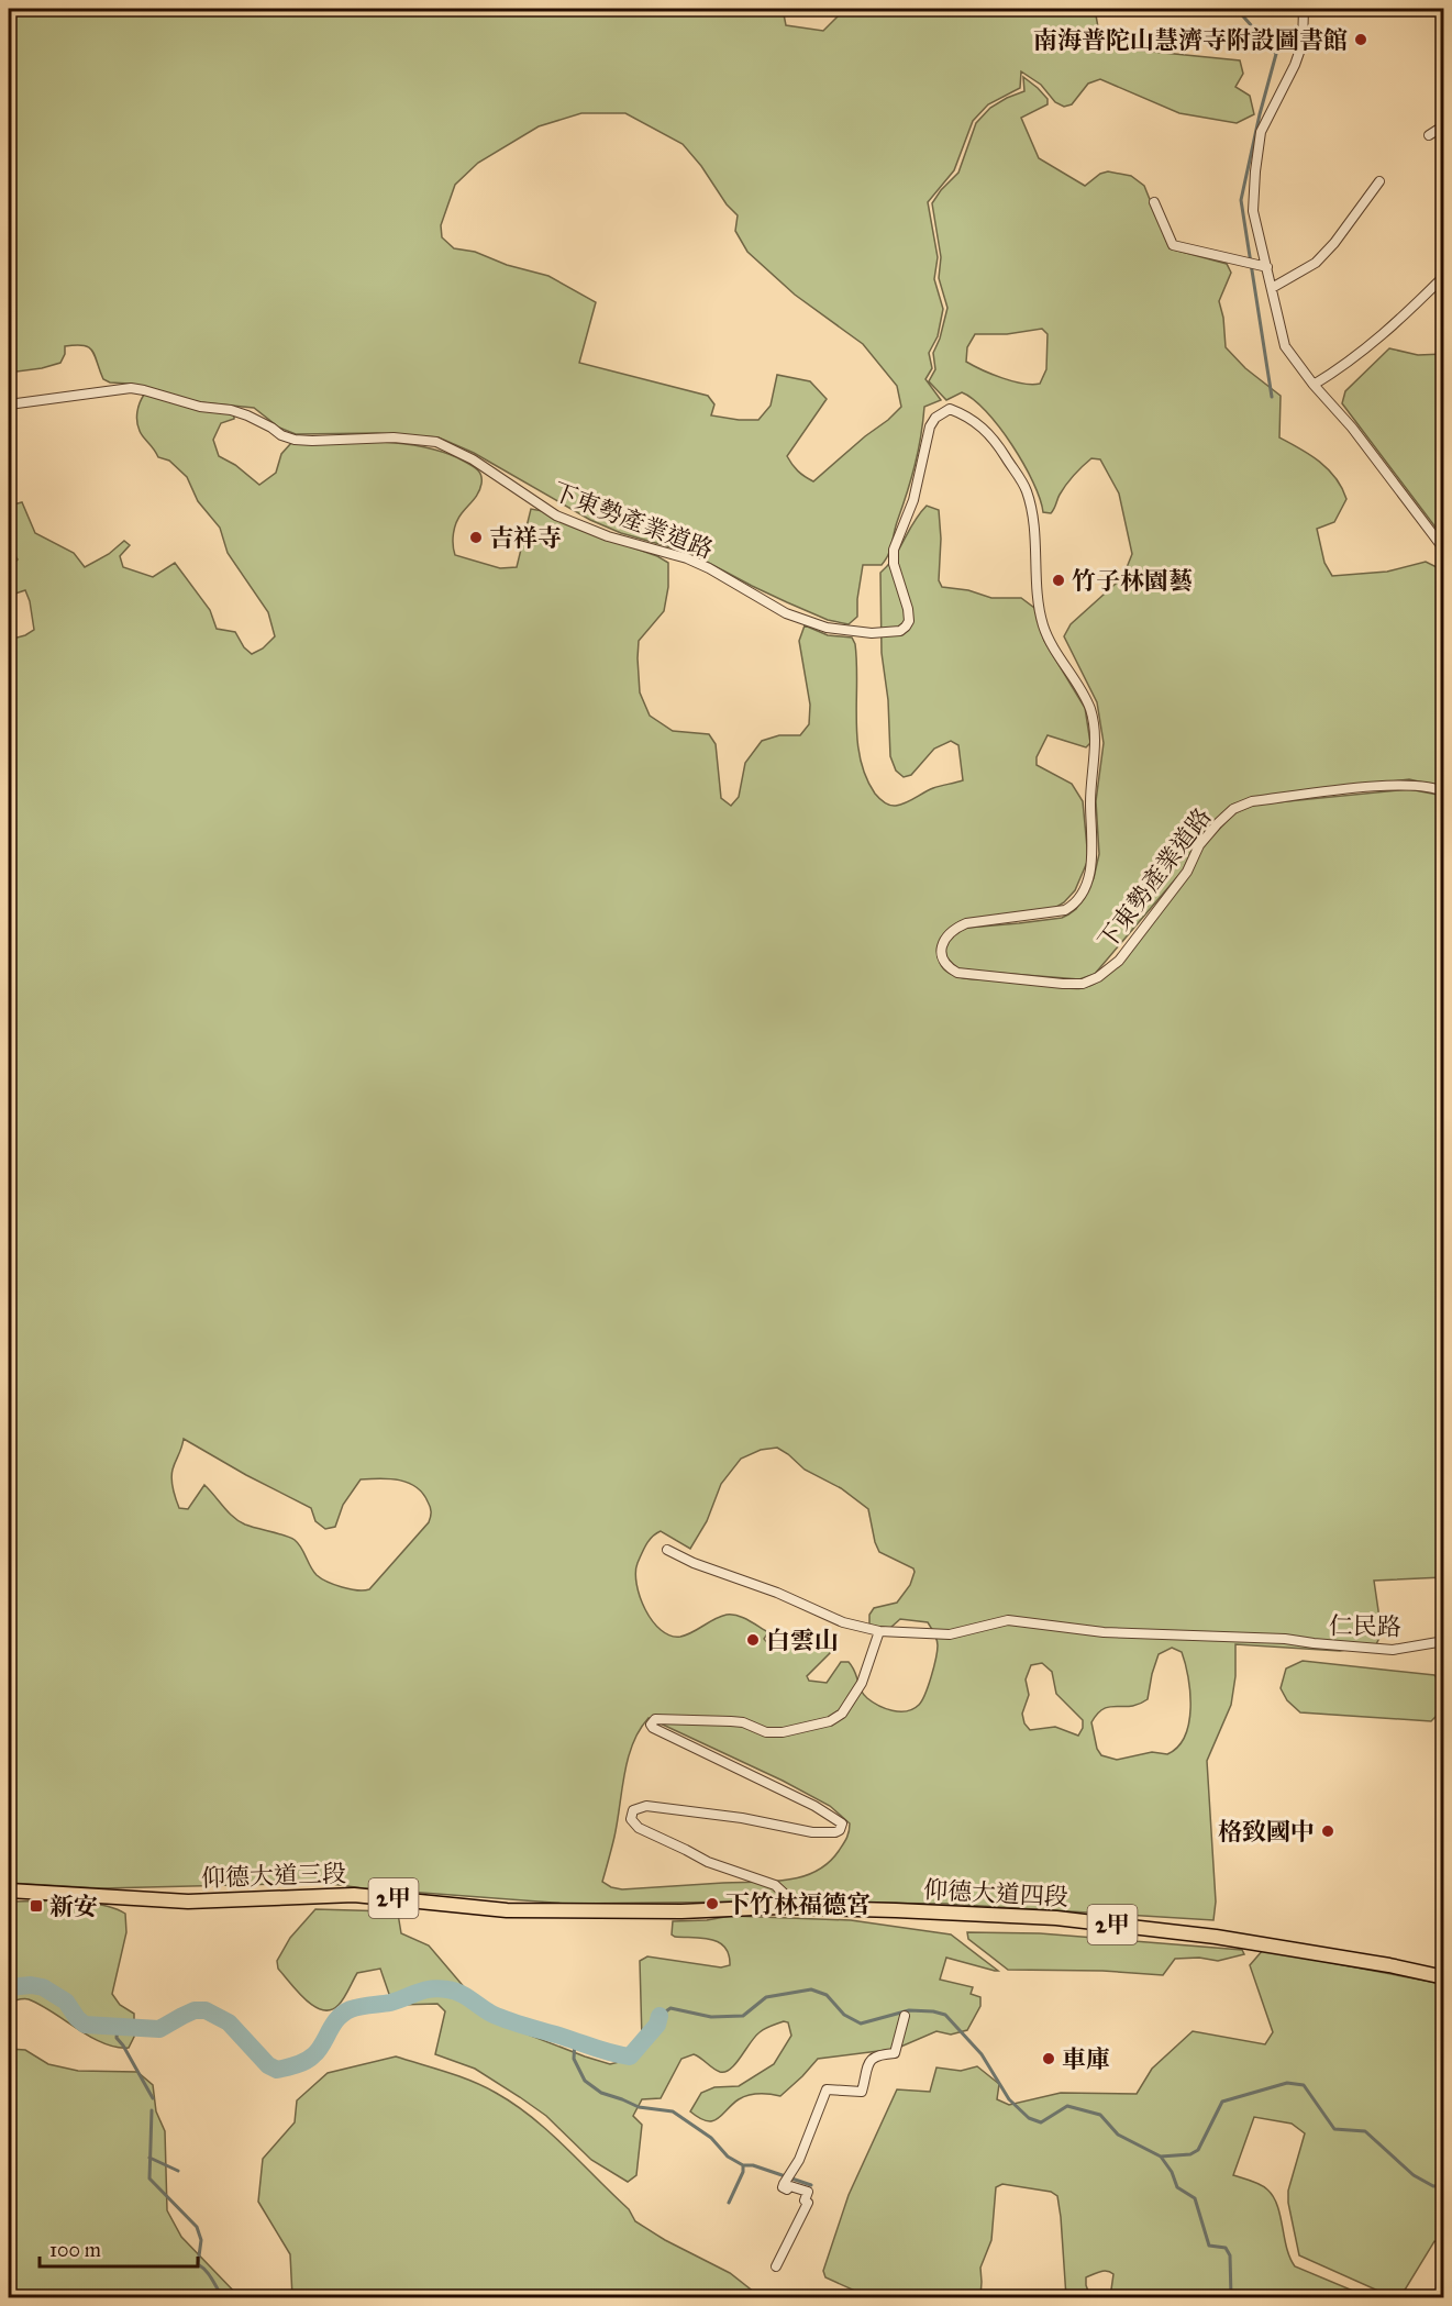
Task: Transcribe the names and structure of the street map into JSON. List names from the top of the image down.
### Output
{
  "streets": {
    "main road": ["仰德大道三段", "仰德大道四段", "2甲"],
    "street": ["下東勢產業道路", "仁民路"]
  },
  "crossings": [
    ["仰德大道三段", "仰德大道四段"]
  ],
  "places": {
    "other": [
      "南海普陀山慧濟寺附設圖書館",
      "吉祥寺",
      "竹子林園藝",
      "白雲山",
      "格致國中",
      "下竹林福德宮",
      "車庫"
    ],
    "transit": ["新安"]
  },
  "scale_bar": "100 m"
}
